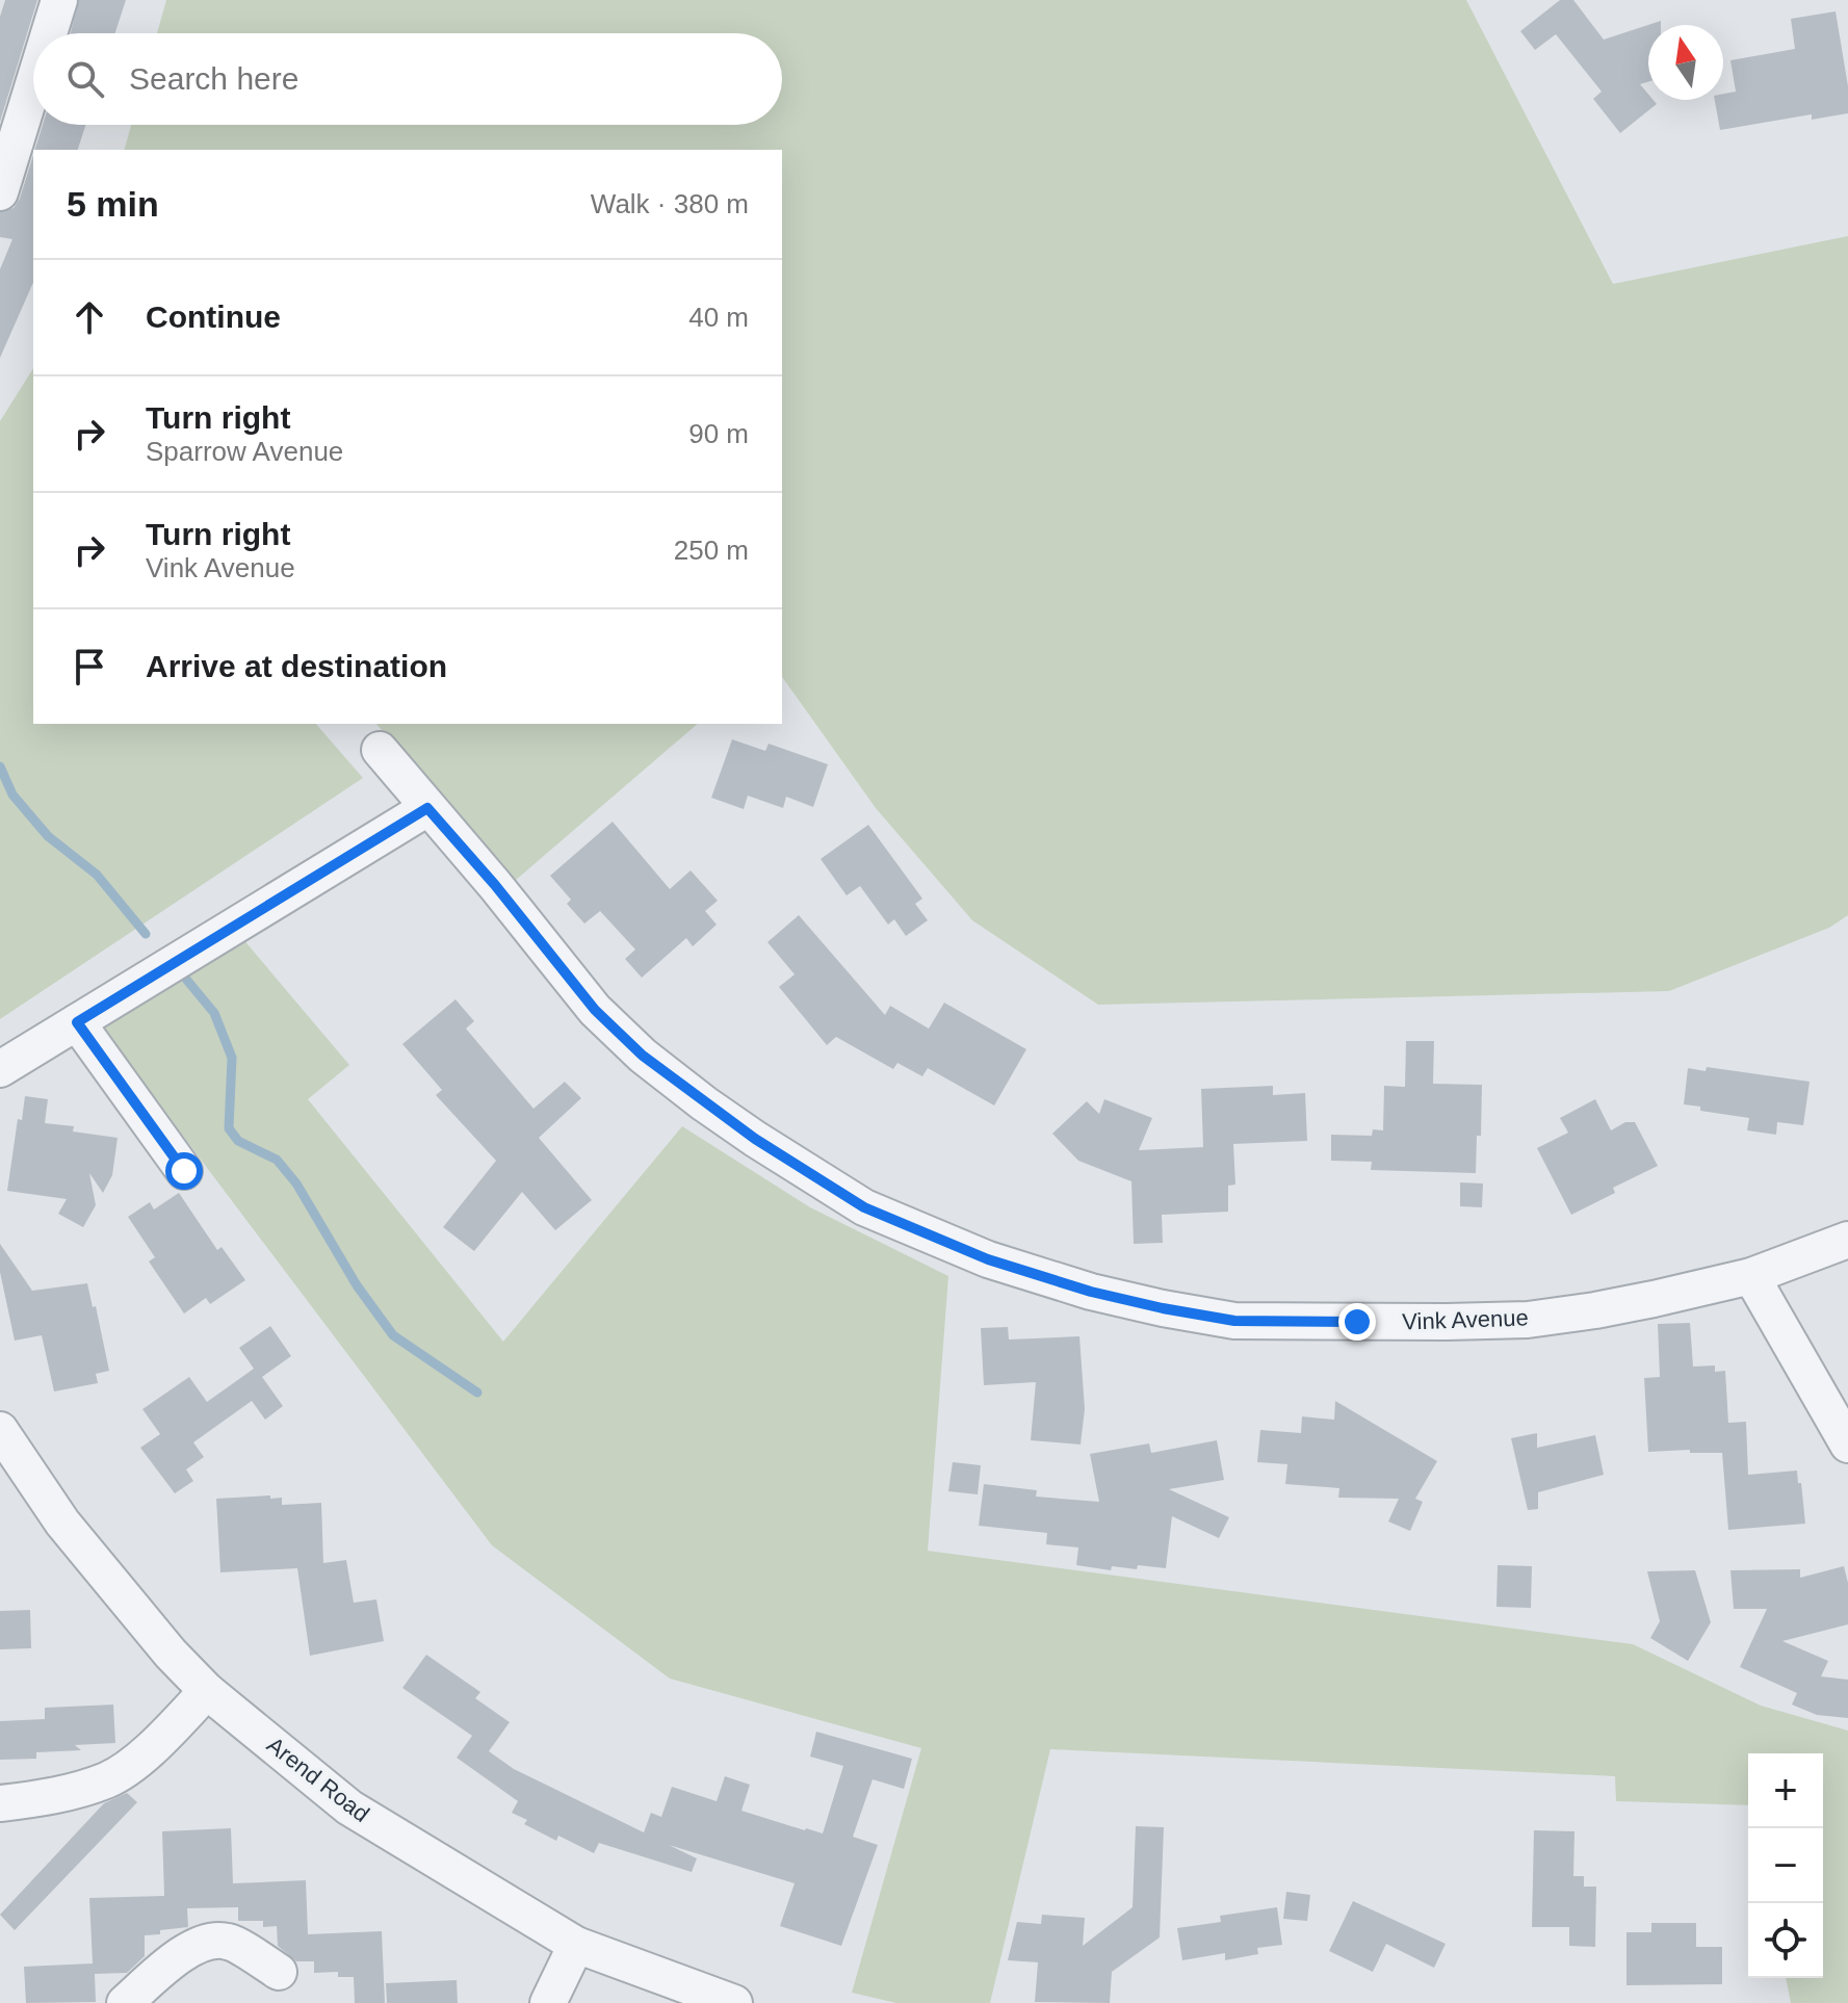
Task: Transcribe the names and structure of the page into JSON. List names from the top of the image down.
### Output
{
  "streets": {
    "street": ["Vink Avenue", "Arend Road"]
  },
  "north": "top",
  "page": {
    "search": "Search here",
    "heading": ["5 min", "Walk · 380 m"],
    "list": [
      ["Continue", "40 m"],
      ["Turn right", "Sparrow Avenue", "90 m"],
      ["Turn right", "Vink Avenue", "250 m"],
      "Arrive at destination"
    ],
    "map_buttons": ["+", "−"]
  }
}
